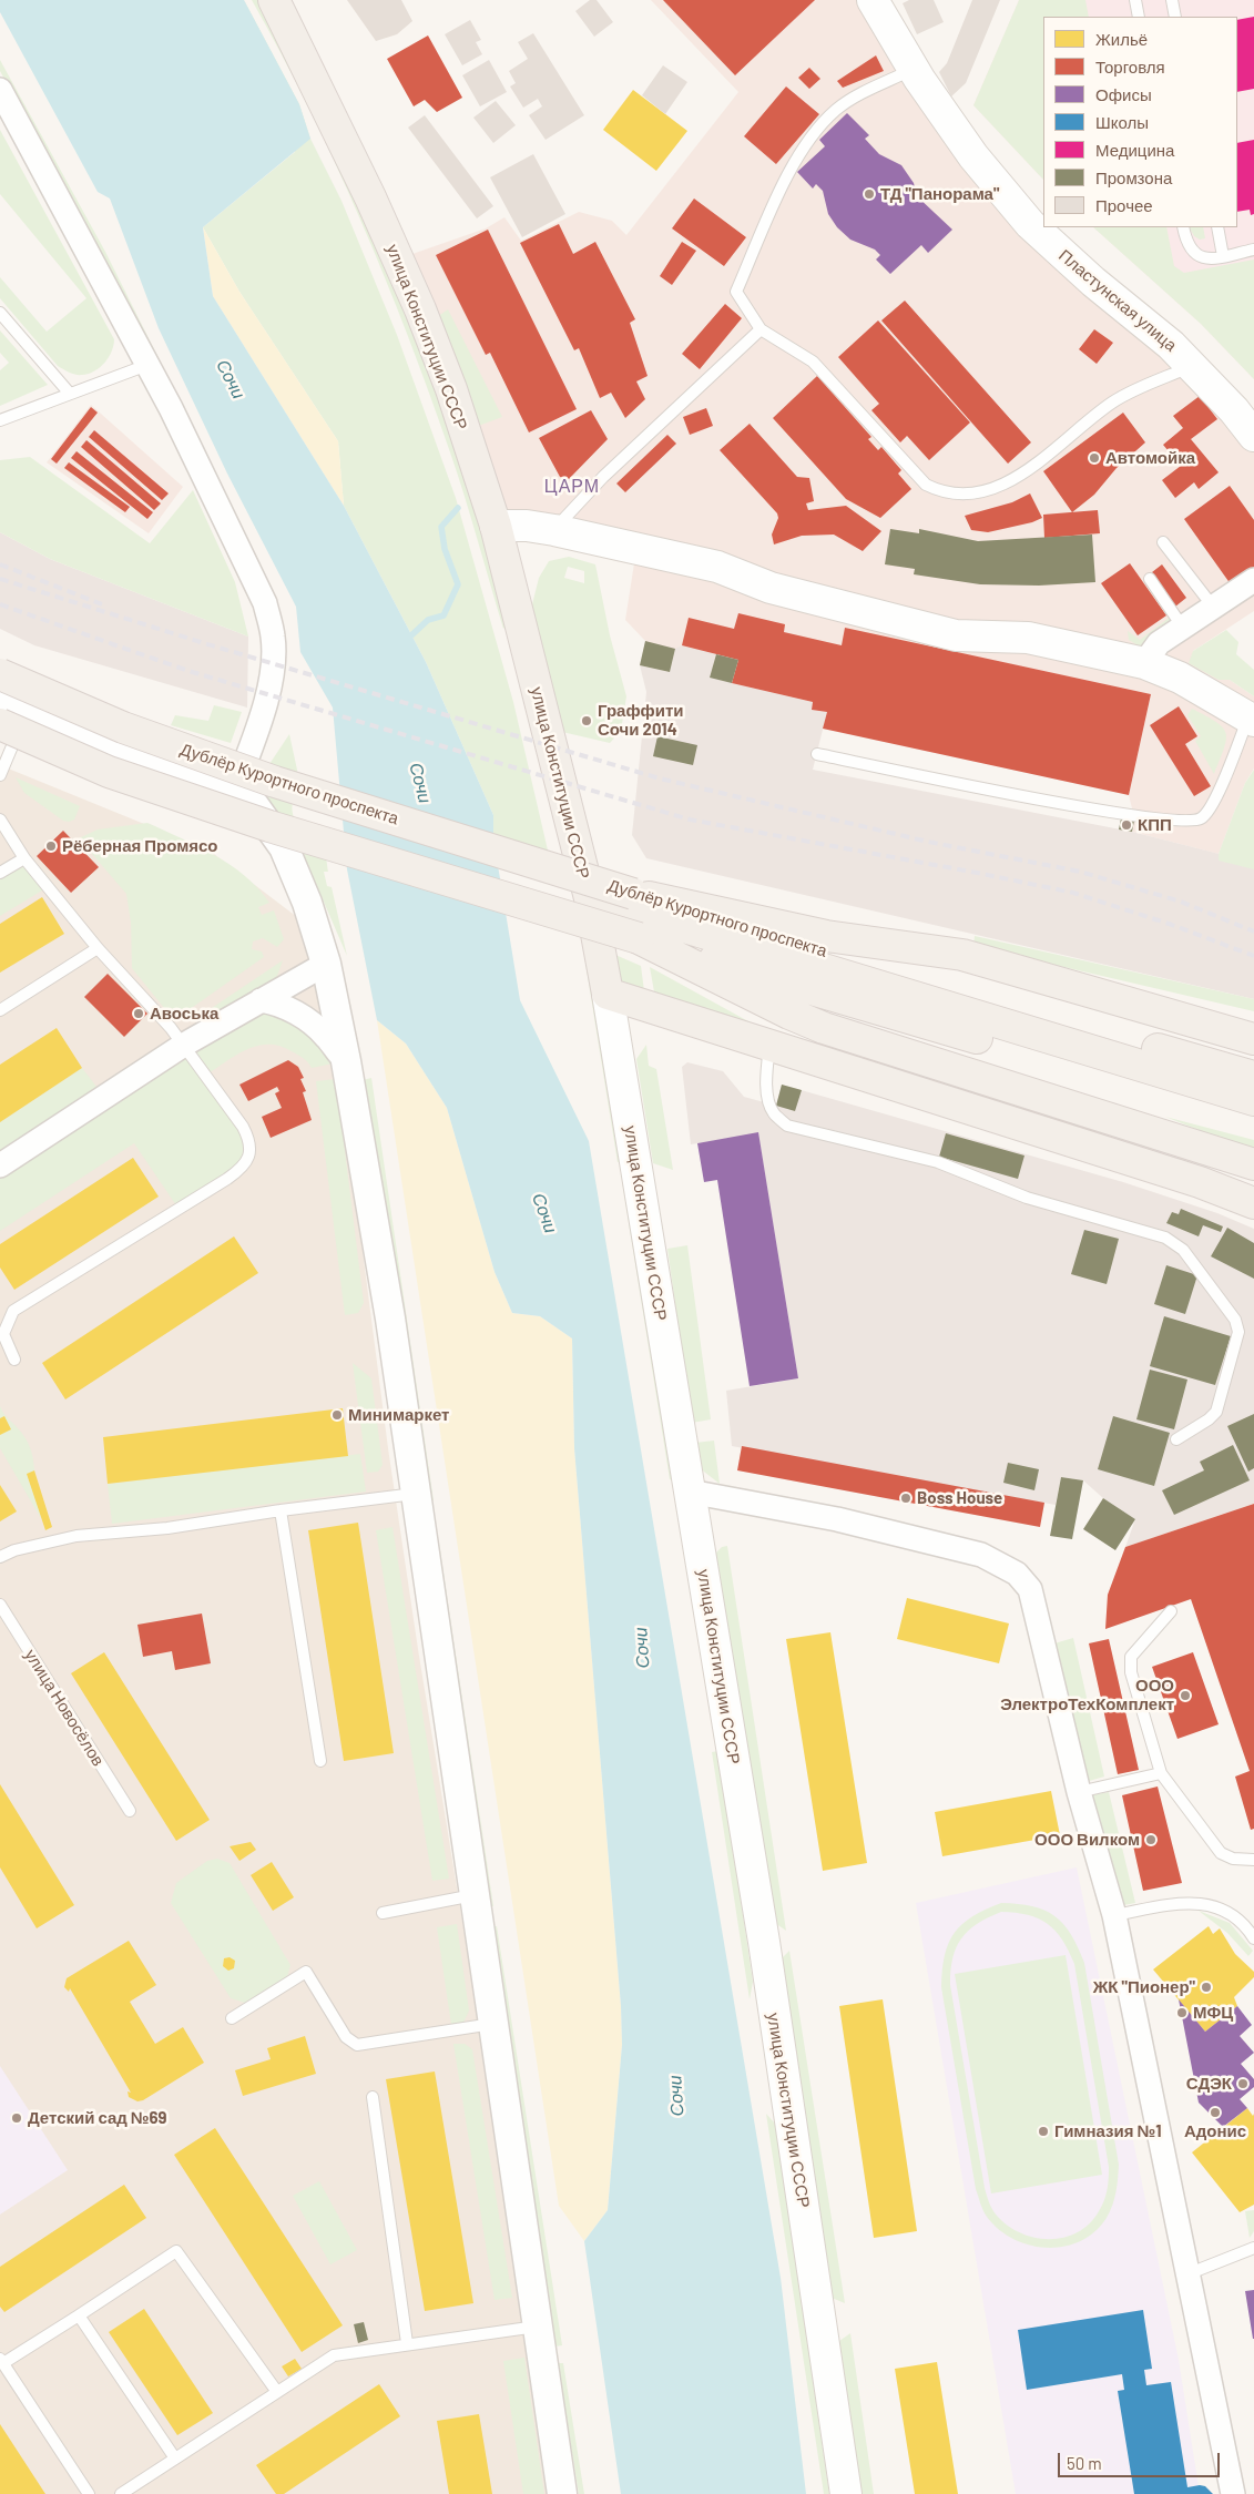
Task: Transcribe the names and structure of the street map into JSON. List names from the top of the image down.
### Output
{
  "streets": {
    "main road": ["Пластунская улица", "улица Конституции СССР", "Дублёр Курортного проспекта"],
    "lane": ["улица Новосёлов"]
  },
  "districts": ["ЦАРМ"],
  "water": ["Сочи"],
  "places": [
    "ТД \"Панорама\"",
    "Автомойка",
    "Граффити Сочи 2014",
    "КПП",
    "Рёберная Промясо",
    "Авоська",
    "Минимаркет",
    "Boss House",
    "ООО ЭлектроТехКомплект",
    "ООО Вилком",
    "ЖК \"Пионер\"",
    "МФЦ",
    "СДЭК",
    "Адонис",
    "Детский сад №69",
    "Гимназия №1"
  ],
  "legend": [
    "Жильё",
    "Торговля",
    "Офисы",
    "Школы",
    "Медицина",
    "Промзона",
    "Прочее"
  ],
  "scale_bar": "50 m"
}
